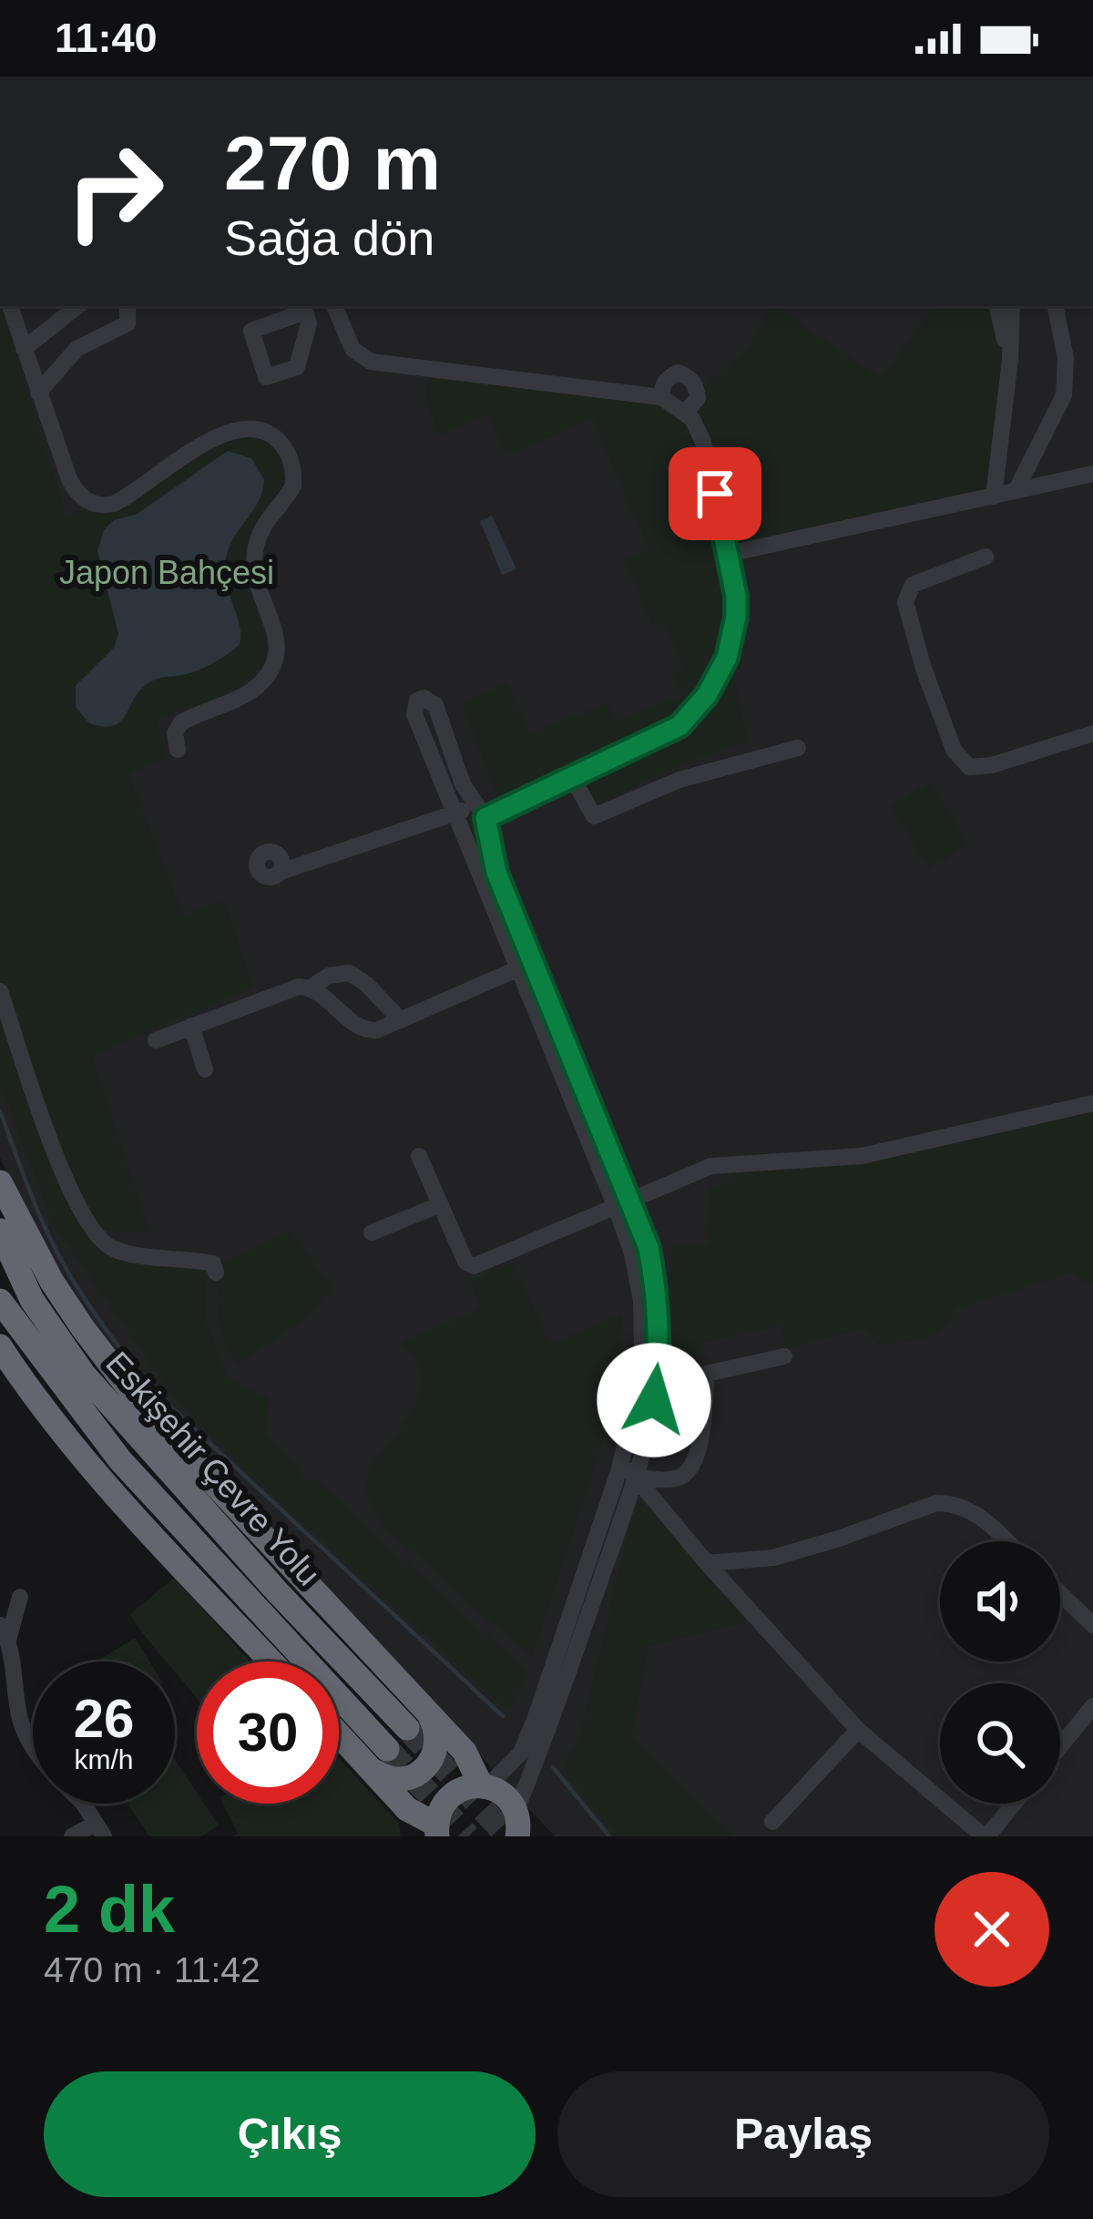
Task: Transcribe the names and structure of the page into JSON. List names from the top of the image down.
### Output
{
  "streets": {
    "highway": ["Eskişehir Çevre Yolu"]
  },
  "parks": ["Japon Bahçesi"],
  "page": {
    "status": "11:40",
    "turn": ["270 m", "Sağa dön"],
    "speed": "26 km/h",
    "limit": "30",
    "heading": ["2 dk", "470 m · 11:42"],
    "buttons": ["Çıkış", "Paylaş"]
  }
}
